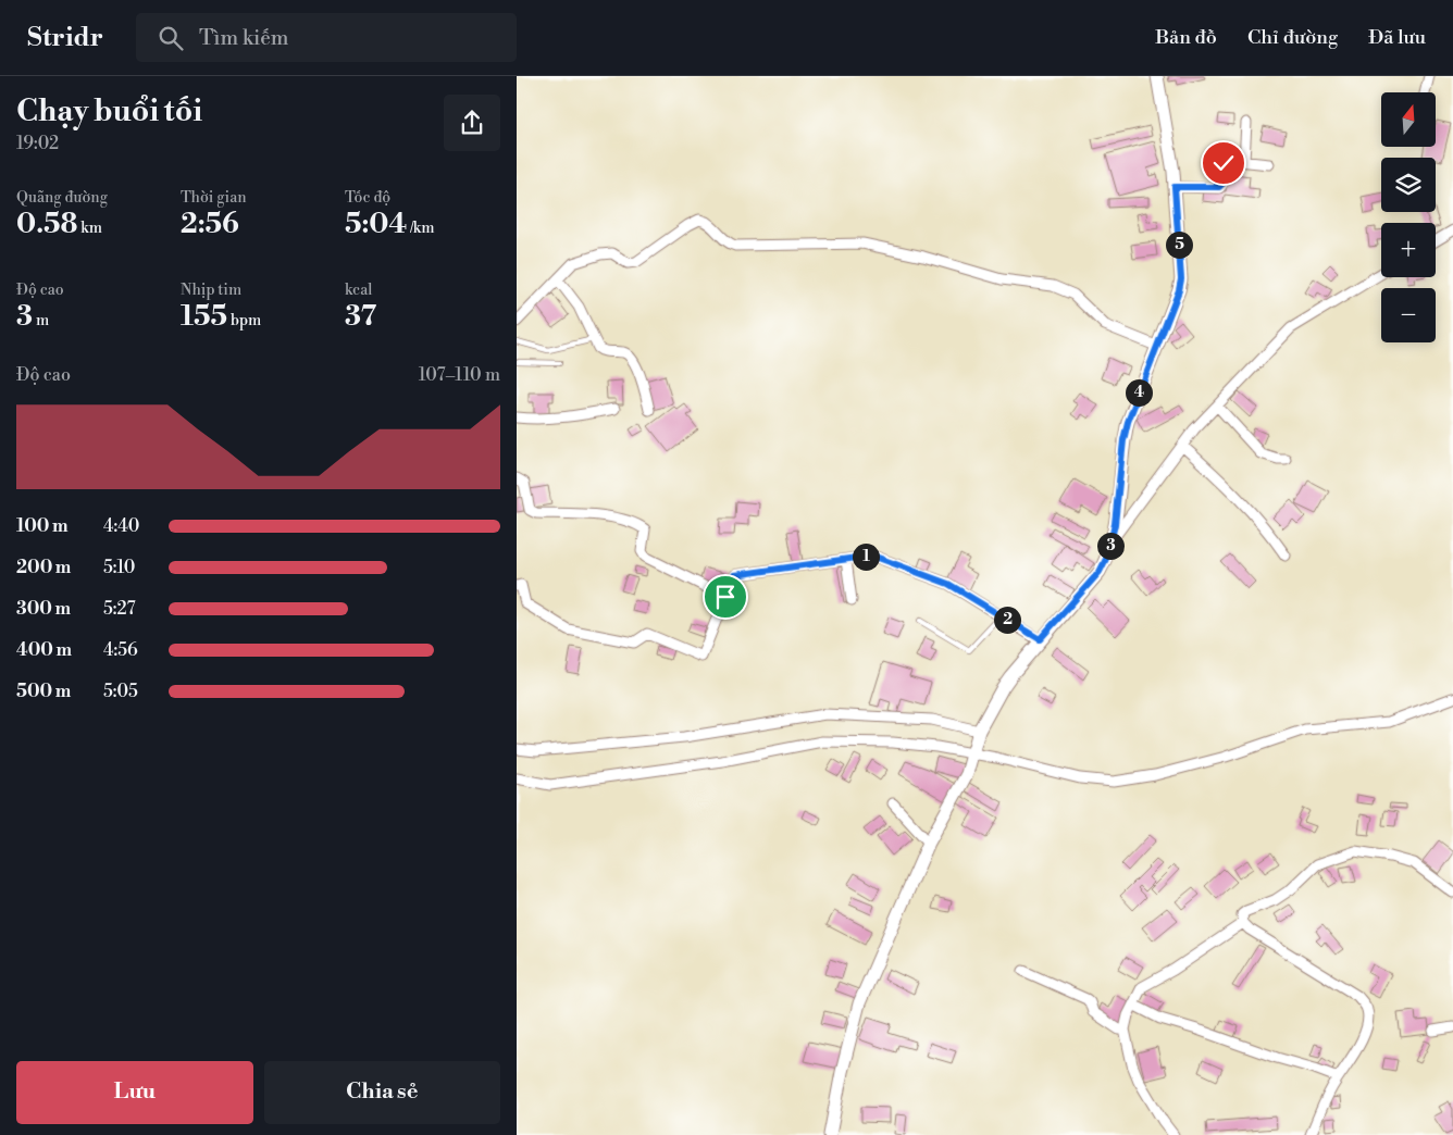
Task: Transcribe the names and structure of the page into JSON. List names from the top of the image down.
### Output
{
  "north": "top",
  "page": {
    "header": "Stridr",
    "search": "Tìm kiếm",
    "nav": ["Bản đồ", "Chỉ đường", "Đã lưu"],
    "heading": ["Chạy buổi tối", "19:02"],
    "map_buttons": ["+", "−"],
    "stats": [
      ["Quãng đường", "0.58 km"],
      ["Thời gian", "2:56"],
      ["Tốc độ", "5:04 /km"],
      ["Độ cao", "3 m"],
      ["Nhịp tim", "155 bpm"],
      ["kcal", "37"]
    ],
    "pins": [
      "5",
      "4",
      "3",
      "1",
      "2"
    ],
    "chart": ["Độ cao", "107–110 m"],
    "list": [
      {
        "name": "100 m",
        "note": "4:40"
      },
      {
        "name": "200 m",
        "note": "5:10"
      },
      {
        "name": "300 m",
        "note": "5:27"
      },
      {
        "name": "400 m",
        "note": "4:56"
      },
      {
        "name": "500 m",
        "note": "5:05"
      }
    ],
    "buttons": ["Lưu", "Chia sẻ"]
  }
}
